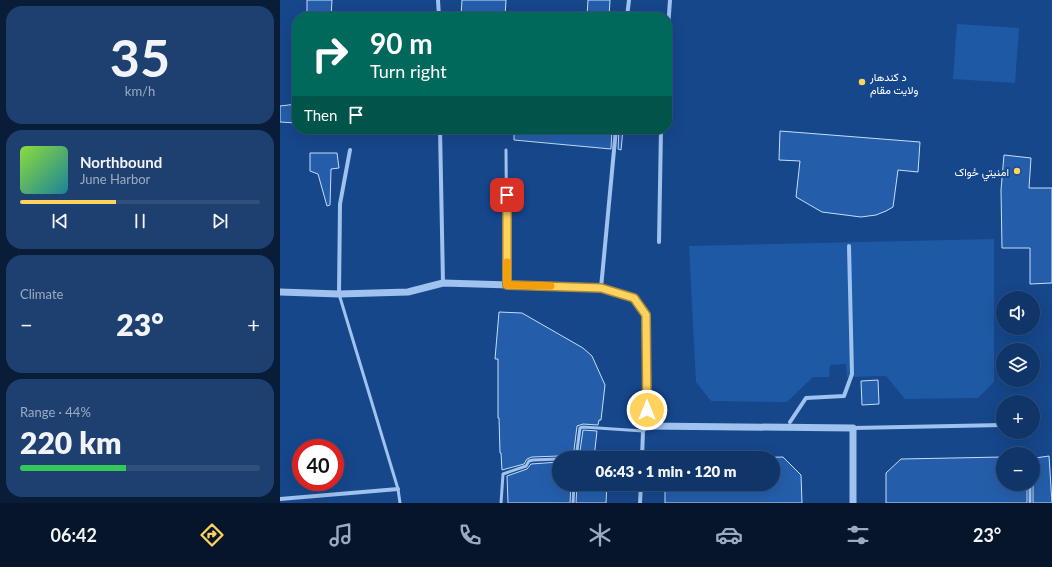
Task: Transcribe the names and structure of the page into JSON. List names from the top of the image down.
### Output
{
  "places": ["د کندهار ولايت مقام", "امنيتي ځواک"],
  "page": {
    "tile": [
      ["35", "km/h"],
      "Climate",
      ["Range · 44%", "220 km"]
    ],
    "turn": ["90 m", "Turn right"],
    "then": "Then",
    "song": ["Northbound", "June Harbor"],
    "map_buttons": ["+", "−"],
    "heat": ["−", "23°", "+"],
    "limit": "40",
    "trip": "06:43 · 1 min · 120 m",
    "tabs": ["06:42", "23°"]
  }
}
